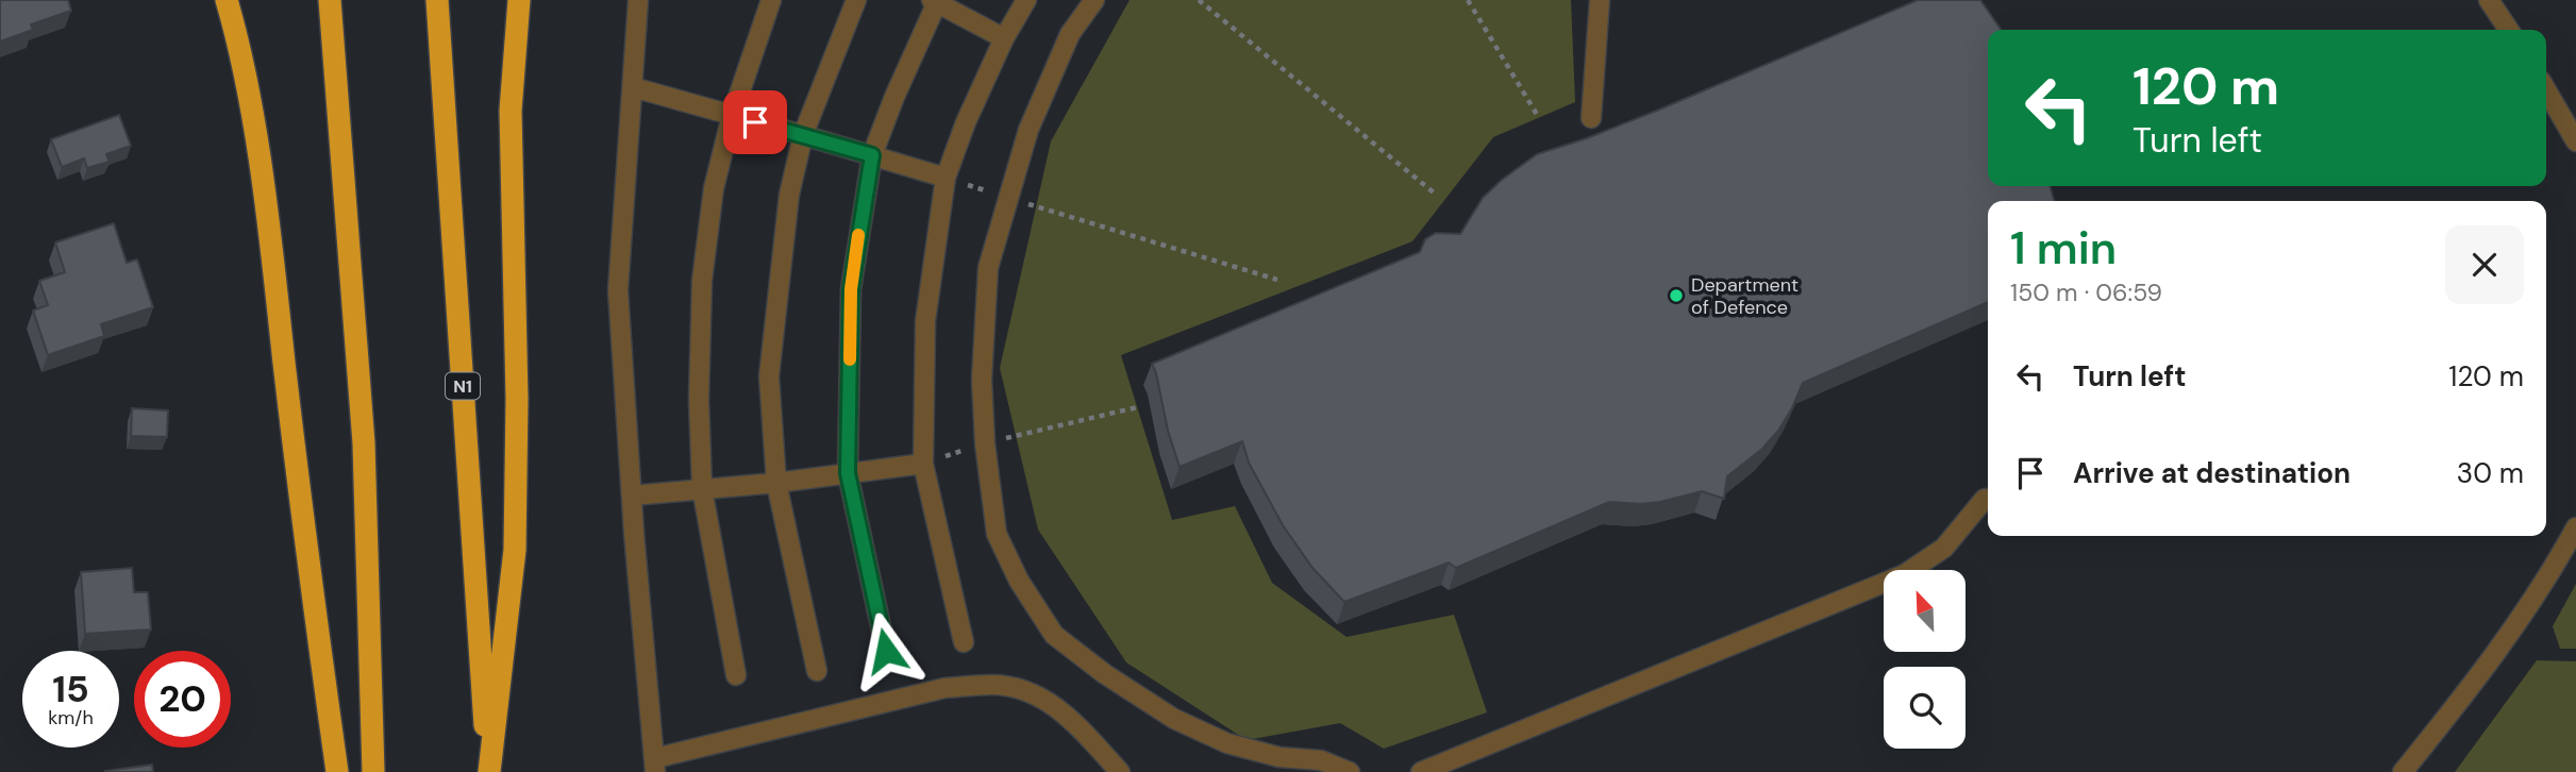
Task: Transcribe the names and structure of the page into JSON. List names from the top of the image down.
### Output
{
  "streets": {
    "highway": ["N1"]
  },
  "places": ["Department of Defence"],
  "north": "top left",
  "page": {
    "turn": ["120 m", "Turn left"],
    "heading": ["1 min", "150 m · 06:59"],
    "list": [
      {
        "name": "Turn left",
        "value": "120 m"
      },
      {
        "name": "Arrive at destination",
        "value": "30 m"
      }
    ],
    "speed": "15 km/h",
    "limit": "20"
  }
}
